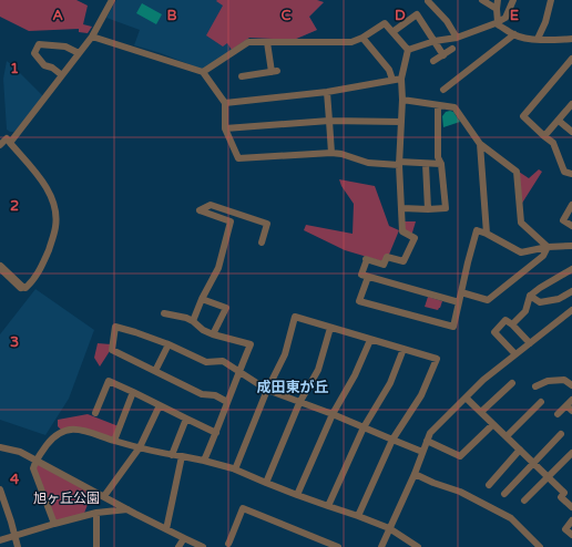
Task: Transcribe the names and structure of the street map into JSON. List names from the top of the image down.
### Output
{
  "districts": ["成田東が丘"],
  "parks": ["旭ヶ丘公園"],
  "grid": {
    "columns": [
      "A",
      "B",
      "C",
      "D",
      "E"
    ],
    "rows": [
      "1",
      "2",
      "3",
      "4"
    ]
  }
}
